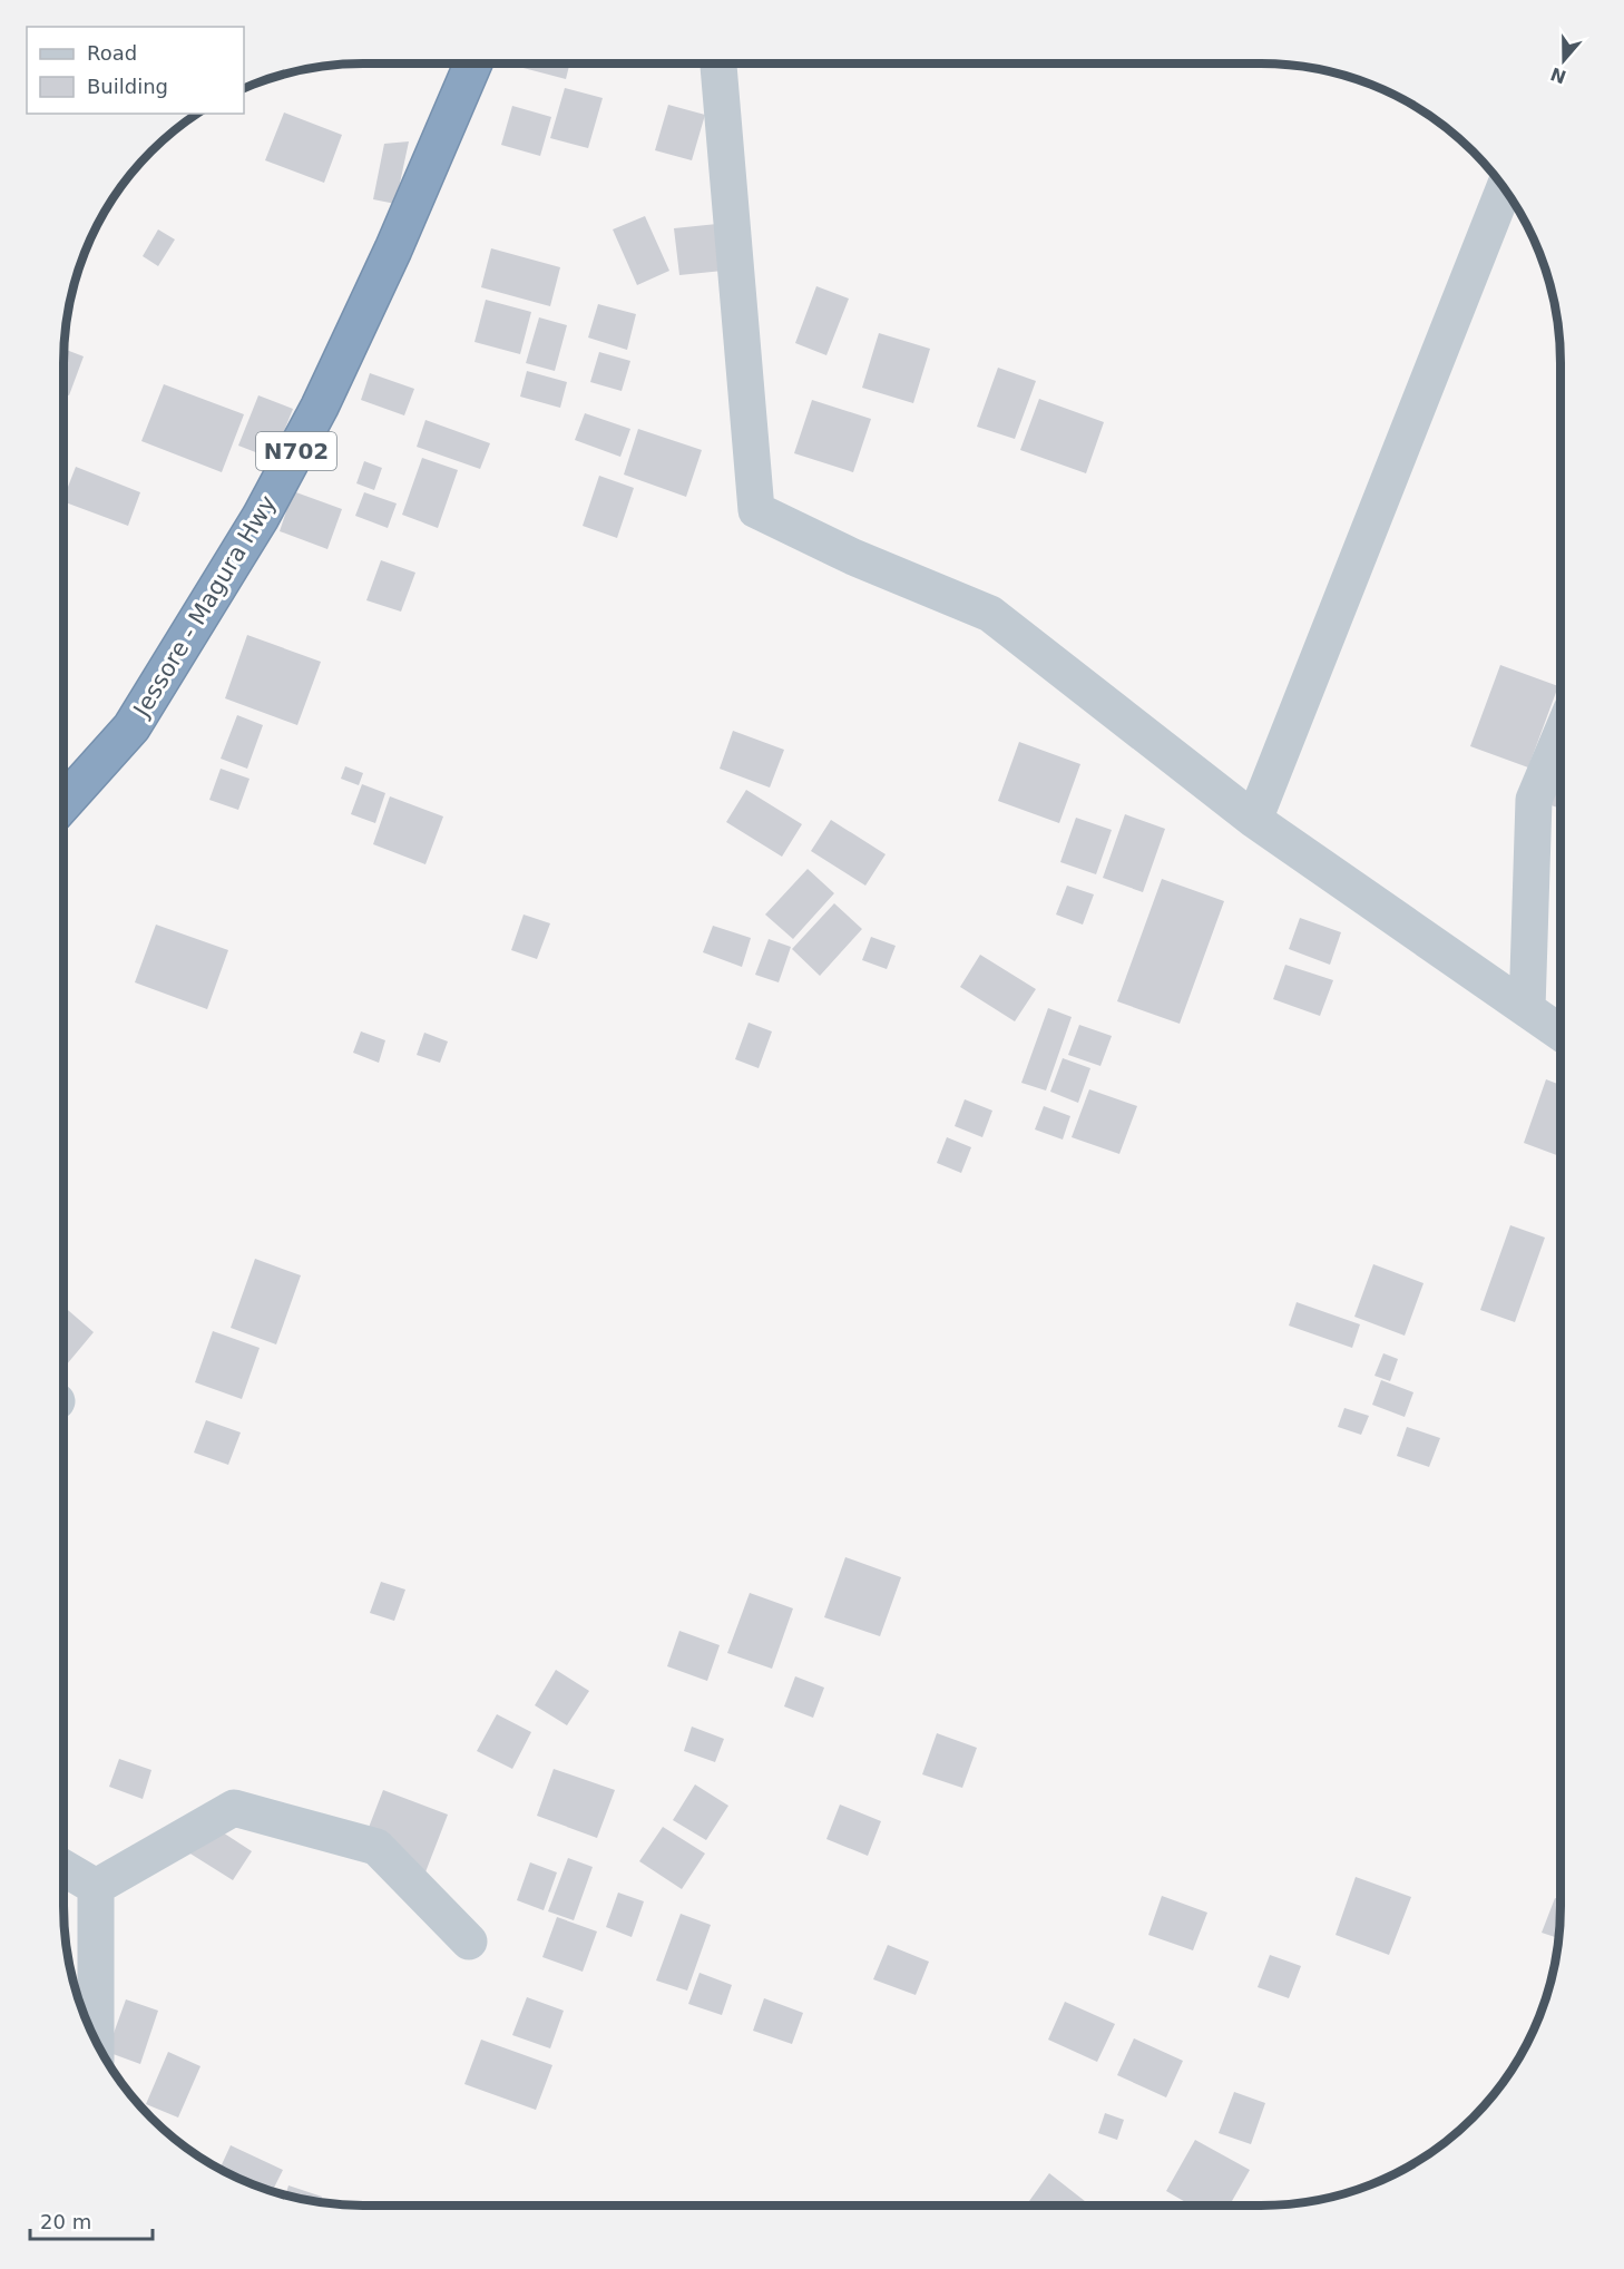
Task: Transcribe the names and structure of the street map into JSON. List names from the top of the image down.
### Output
{
  "streets": {
    "highway": ["N702", "Jessore - Magura Hwy"]
  },
  "legend": ["Road", "Building"],
  "scale_bar": "20 m",
  "north": "bottom"
}
